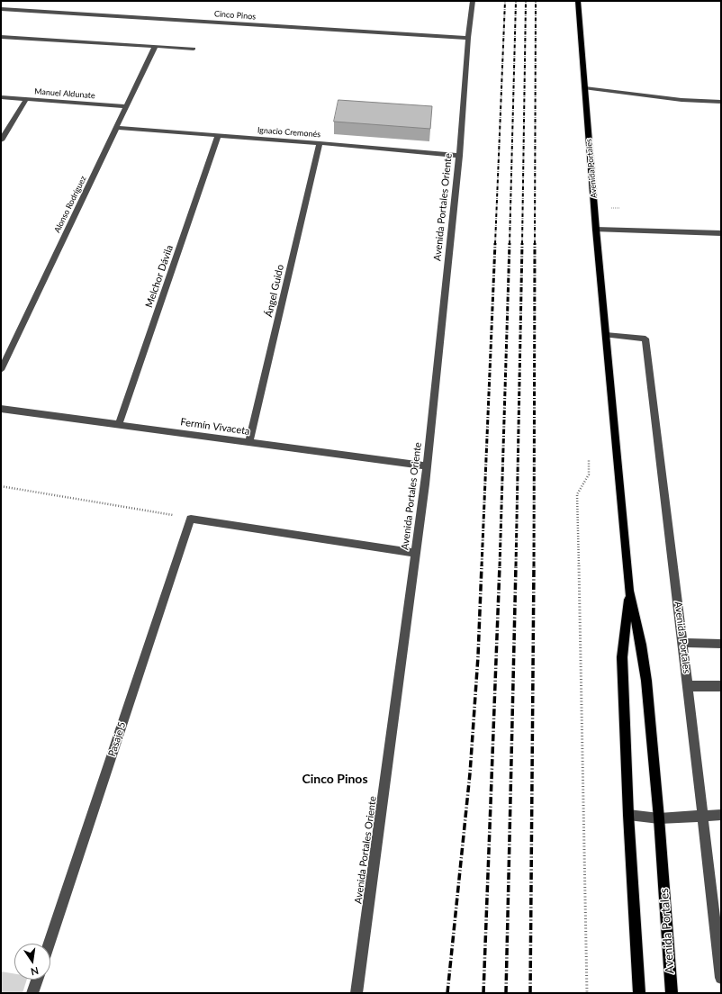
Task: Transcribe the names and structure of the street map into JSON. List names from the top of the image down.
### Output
{
  "streets": {
    "main road": ["Avenida Portales"],
    "street": [
      "Cinco Pinos",
      "Manuel Aldunate",
      "Ignacio Cremonés",
      "Alonso Rodríguez",
      "Avenida Portales Oriente",
      "Melchor Dávila",
      "Ángel Guido",
      "Fermín Vivaceta",
      "Pasaje 5"
    ]
  },
  "crossings": [
    ["Cinco Pinos", "Avenida Portales Oriente"],
    ["Manuel Aldunate", "Alonso Rodríguez"],
    ["Ignacio Cremonés", "Alonso Rodríguez"],
    ["Ignacio Cremonés", "Avenida Portales Oriente"],
    ["Ignacio Cremonés", "Melchor Dávila"],
    ["Ignacio Cremonés", "Ángel Guido"],
    ["Avenida Portales Oriente", "Fermín Vivaceta"],
    ["Melchor Dávila", "Fermín Vivaceta"],
    ["Ángel Guido", "Fermín Vivaceta"]
  ],
  "districts": ["Cinco Pinos"],
  "north": "bottom"
}
